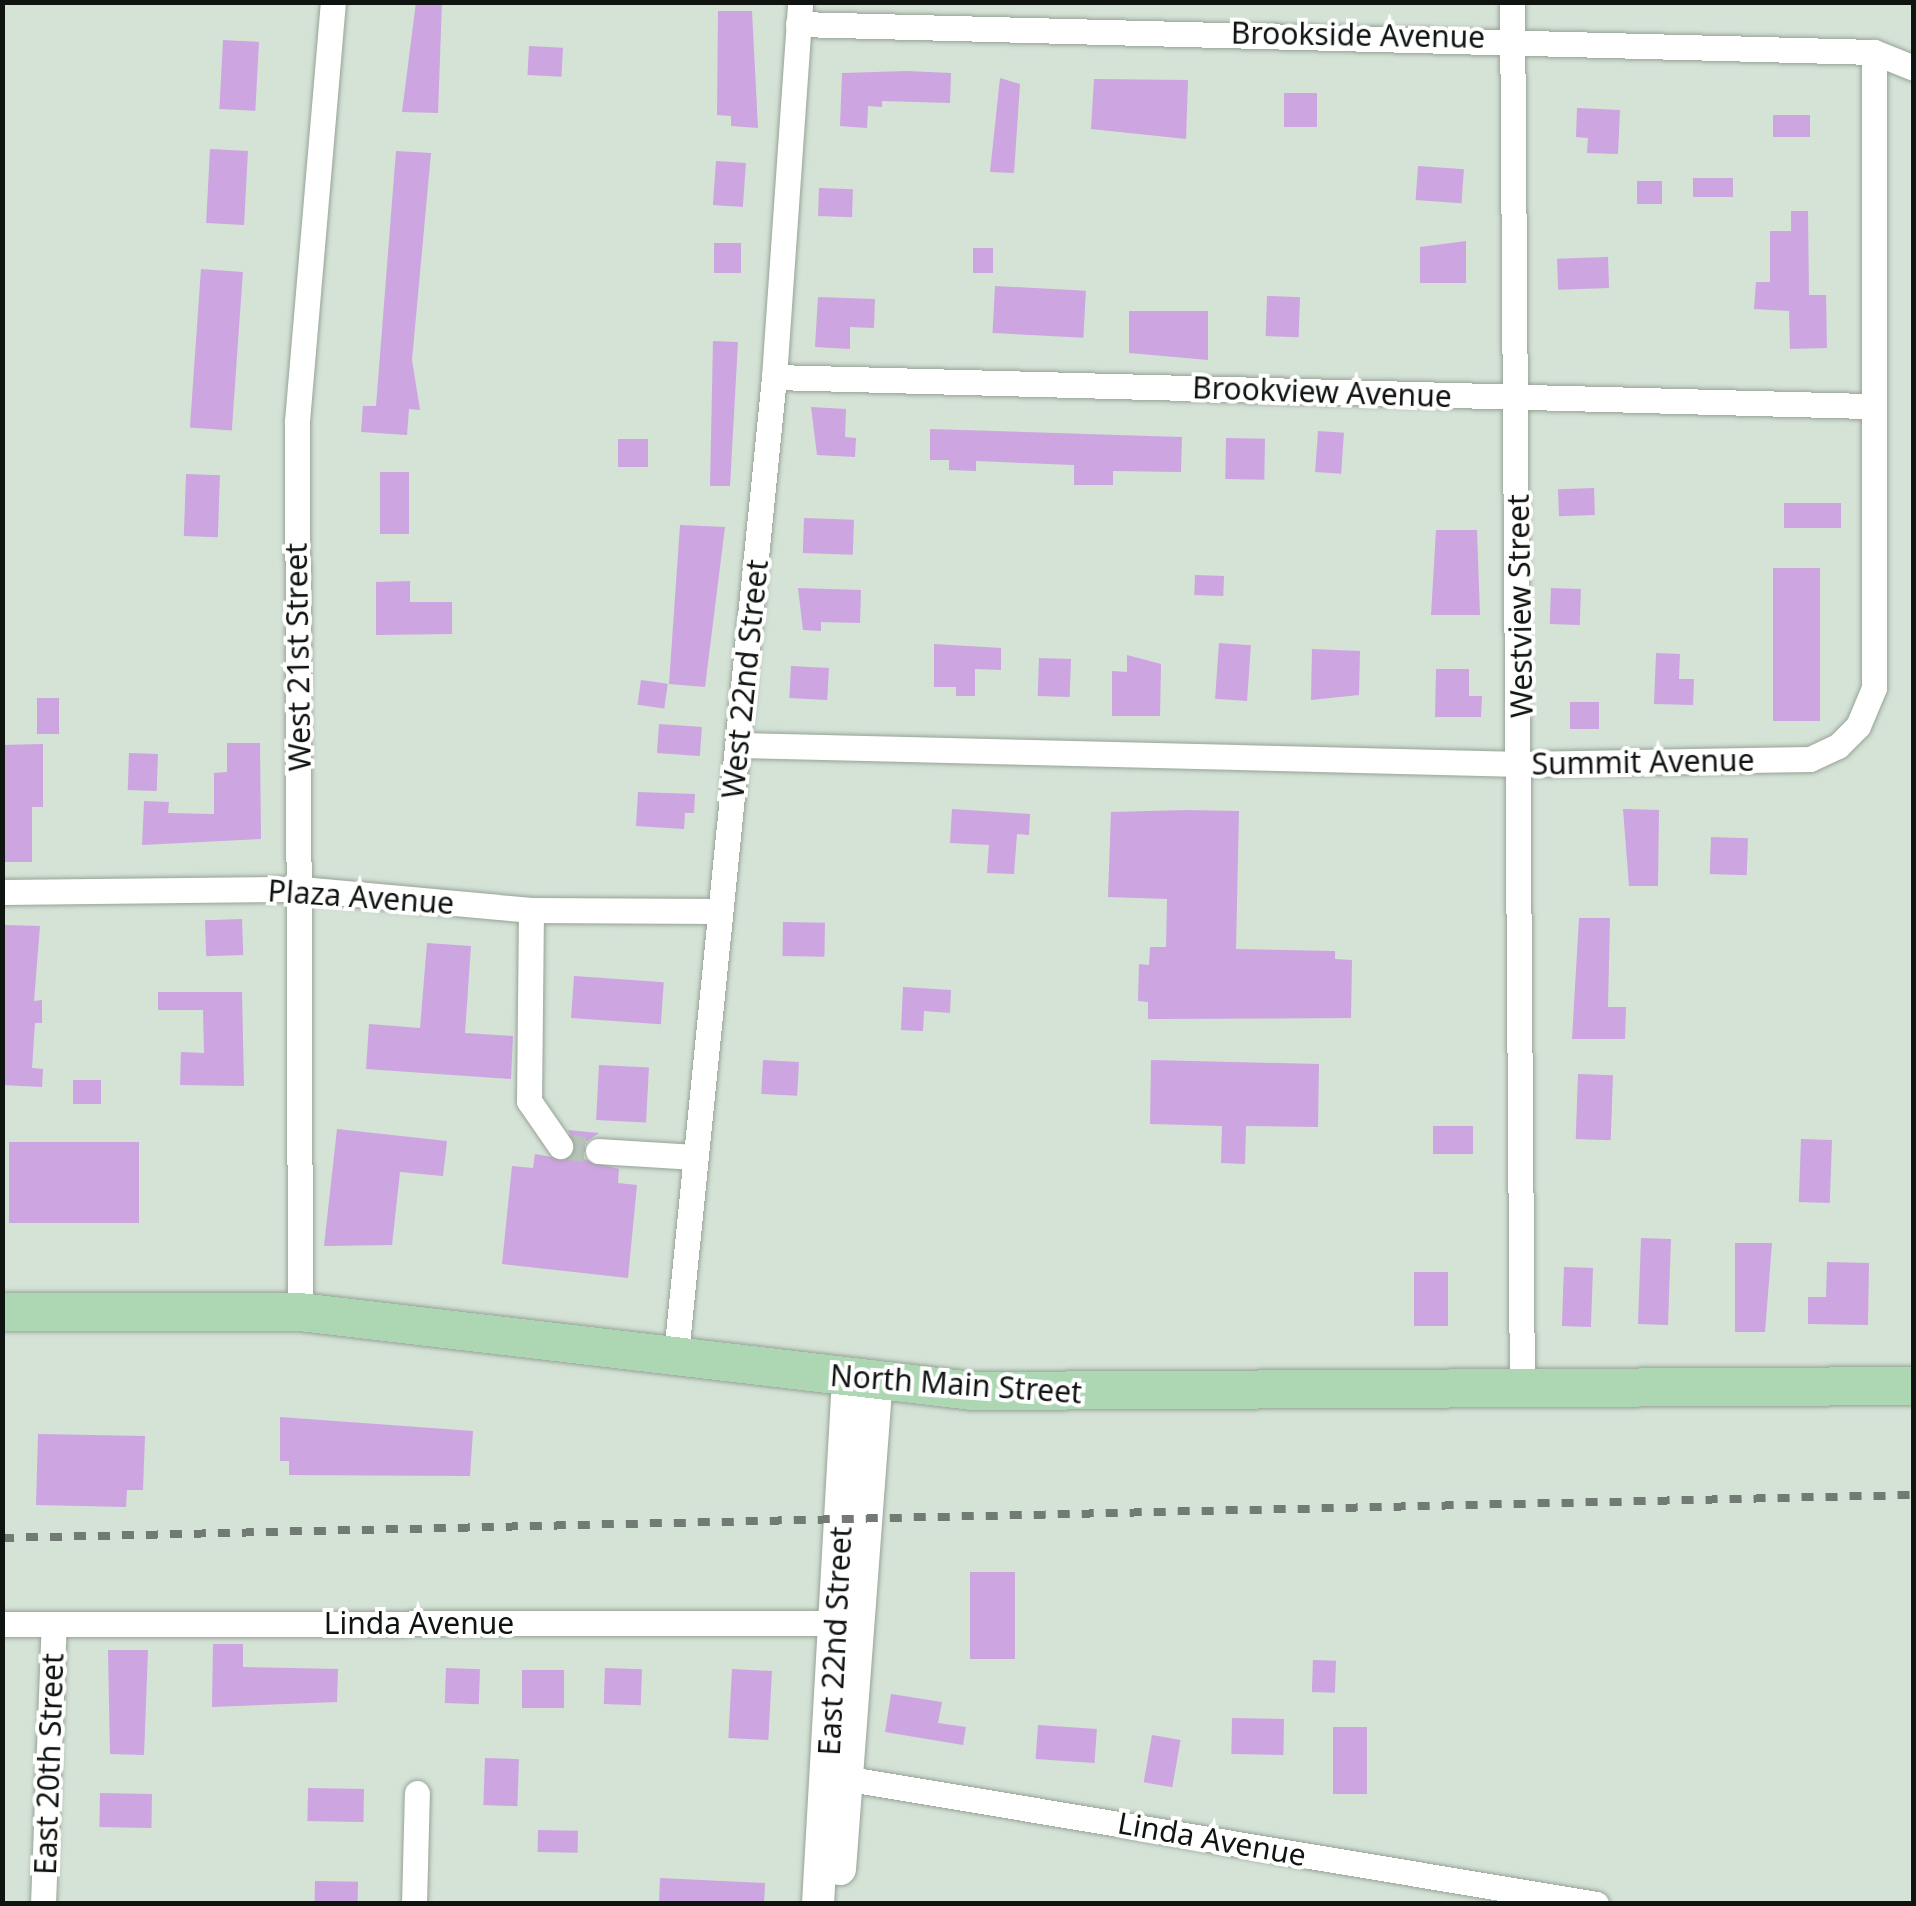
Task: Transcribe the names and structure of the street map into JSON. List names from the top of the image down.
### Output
{
  "streets": {
    "main road": ["North Main Street", "East 22nd Street"],
    "street": [
      "Brookside Avenue",
      "Brookview Avenue",
      "Westview Street",
      "West 21st Street",
      "West 22nd Street",
      "Summit Avenue",
      "Plaza Avenue",
      "Linda Avenue",
      "East 20th Street"
    ]
  },
  "crossings": [
    ["Brookside Avenue", "Westview Street"],
    ["Brookside Avenue", "West 22nd Street"],
    ["Brookside Avenue", "Summit Avenue"],
    ["Brookview Avenue", "Westview Street"],
    ["Brookview Avenue", "West 22nd Street"],
    ["Brookview Avenue", "Summit Avenue"],
    ["Westview Street", "Summit Avenue"],
    ["Westview Street", "North Main Street"],
    ["West 21st Street", "Plaza Avenue"],
    ["West 21st Street", "North Main Street"],
    ["West 22nd Street", "Summit Avenue"],
    ["West 22nd Street", "Plaza Avenue"],
    ["West 22nd Street", "North Main Street"],
    ["North Main Street", "East 22nd Street"],
    ["Linda Avenue", "East 22nd Street"],
    ["Linda Avenue", "East 20th Street"]
  ]
}
